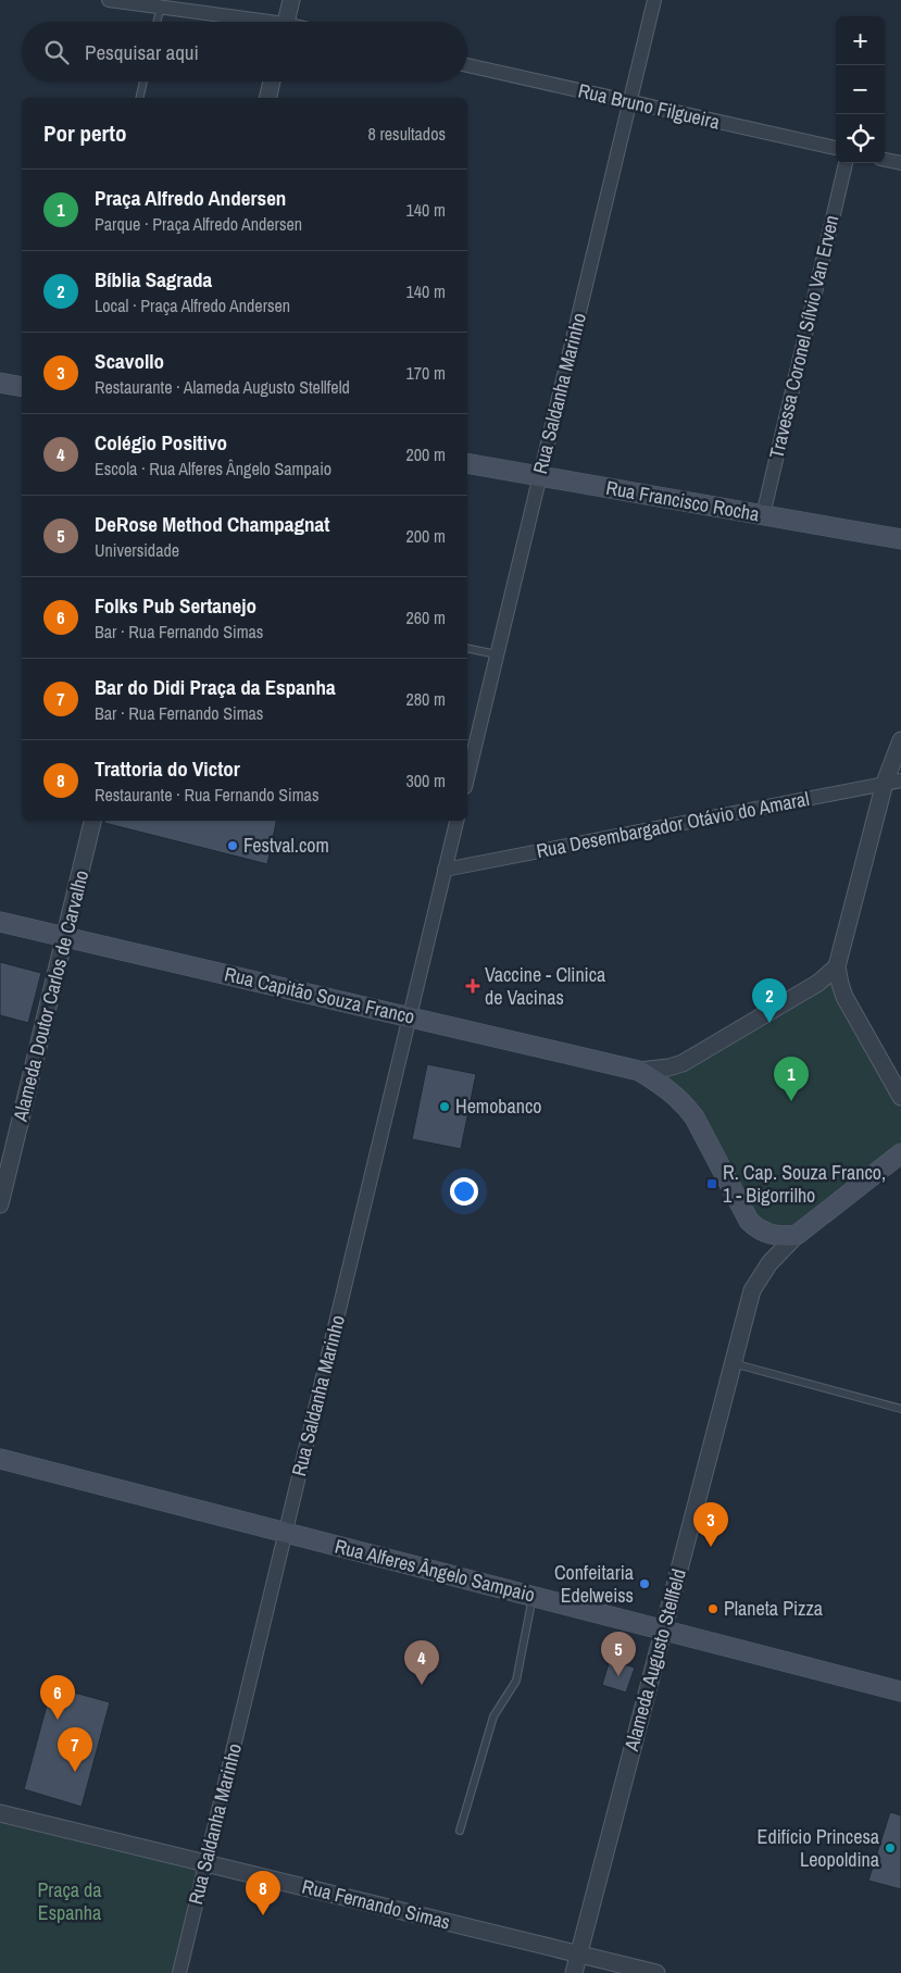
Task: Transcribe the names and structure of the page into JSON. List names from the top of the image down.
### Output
{
  "streets": {
    "main road": ["Rua Francisco Rocha", "Rua Capitão Souza Franco", "Rua Alferes Ângelo Sampaio"],
    "street": [
      "Rua Bruno Filgueira",
      "Travessa Coronel Sílvio Van Erven",
      "Rua Saldanha Marinho",
      "Rua Desembargador Otávio do Amaral",
      "Alameda Doutor Carlos de Carvalho",
      "Alameda Augusto Stellfeld",
      "Rua Fernando Simas"
    ]
  },
  "crossings": [
    ["Rua Bruno Filgueira", "Rua Saldanha Marinho"],
    ["Travessa Coronel Sílvio Van Erven", "Rua Francisco Rocha"],
    ["Rua Saldanha Marinho", "Rua Francisco Rocha"],
    ["Rua Saldanha Marinho", "Rua Desembargador Otávio do Amaral"],
    ["Rua Saldanha Marinho", "Rua Capitão Souza Franco"],
    ["Rua Saldanha Marinho", "Rua Alferes Ângelo Sampaio"],
    ["Rua Saldanha Marinho", "Rua Fernando Simas"],
    ["Alameda Doutor Carlos de Carvalho", "Rua Capitão Souza Franco"],
    ["Rua Alferes Ângelo Sampaio", "Alameda Augusto Stellfeld"],
    ["Alameda Augusto Stellfeld", "Rua Fernando Simas"]
  ],
  "parks": ["Praça da Espanha"],
  "places": {
    "other": [
      "Festval.com",
      "Hemobanco",
      "Confeitaria Edelweiss",
      "Planeta Pizza",
      "Edifício Princesa Leopoldina"
    ],
    "health": ["Vaccine - Clinica de Vacinas"],
    "transit": ["R. Cap. Souza Franco, 1 - Bigorrilho"]
  },
  "page": {
    "map_buttons": ["+", "−"],
    "search": "Pesquisar aqui",
    "heading": ["Por perto", "8 resultados"],
    "list": [
      {
        "mark": "1",
        "name": "Praça Alfredo Andersen",
        "note": "Parque · Praça Alfredo Andersen",
        "value": "140 m"
      },
      {
        "mark": "2",
        "name": "Bíblia Sagrada",
        "note": "Local · Praça Alfredo Andersen",
        "value": "140 m"
      },
      {
        "mark": "3",
        "name": "Scavollo",
        "note": "Restaurante · Alameda Augusto Stellfeld",
        "value": "170 m"
      },
      {
        "mark": "4",
        "name": "Colégio Positivo",
        "note": "Escola · Rua Alferes Ângelo Sampaio",
        "value": "200 m"
      },
      {
        "mark": "5",
        "name": "DeRose Method Champagnat",
        "note": "Universidade",
        "value": "200 m"
      },
      {
        "mark": "6",
        "name": "Folks Pub Sertanejo",
        "note": "Bar · Rua Fernando Simas",
        "value": "260 m"
      },
      {
        "mark": "7",
        "name": "Bar do Didi Praça da Espanha",
        "note": "Bar · Rua Fernando Simas",
        "value": "280 m"
      },
      {
        "mark": "8",
        "name": "Trattoria do Victor",
        "note": "Restaurante · Rua Fernando Simas",
        "value": "300 m"
      }
    ],
    "pins": [
      "2",
      "1",
      "3",
      "5",
      "4",
      "6",
      "7",
      "8"
    ]
  }
}
